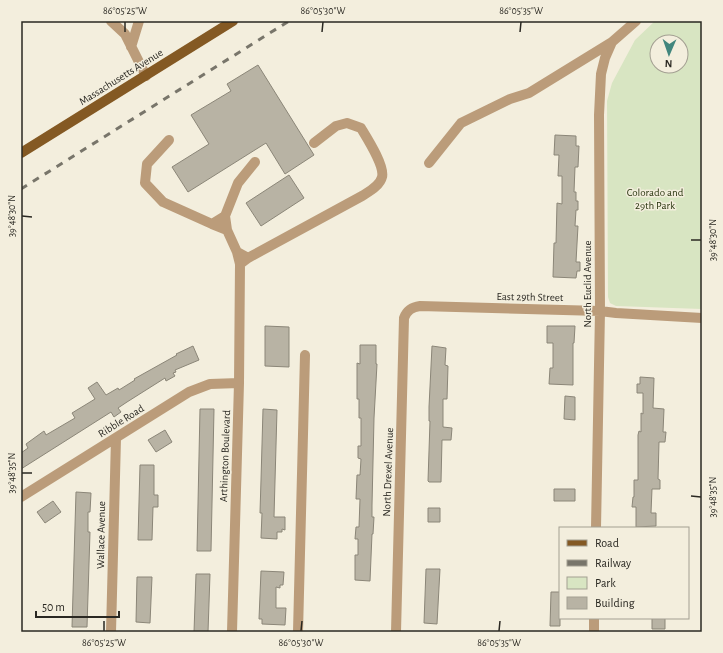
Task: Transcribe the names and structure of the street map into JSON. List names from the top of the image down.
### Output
{
  "streets": {
    "main road": ["Massachusetts Avenue"],
    "street": [
      "North Euclid Avenue",
      "East 29th Street",
      "Ribble Road",
      "Arthington Boulevard",
      "North Drexel Avenue",
      "Wallace Avenue"
    ]
  },
  "crossings": [
    ["North Euclid Avenue", "East 29th Street"],
    ["East 29th Street", "North Drexel Avenue"],
    ["Ribble Road", "Arthington Boulevard"],
    ["Ribble Road", "Wallace Avenue"]
  ],
  "parks": ["Colorado and 29th Park"],
  "legend": [
    "Road",
    "Railway",
    "Park",
    "Building"
  ],
  "scale_bar": "50 m",
  "north": "bottom",
  "coordinates": [
    "86°05'25\"W",
    "86°05'30\"W",
    "86°05'35\"W",
    "39°48'30\"N",
    "39°48'35\"N"
  ]
}
